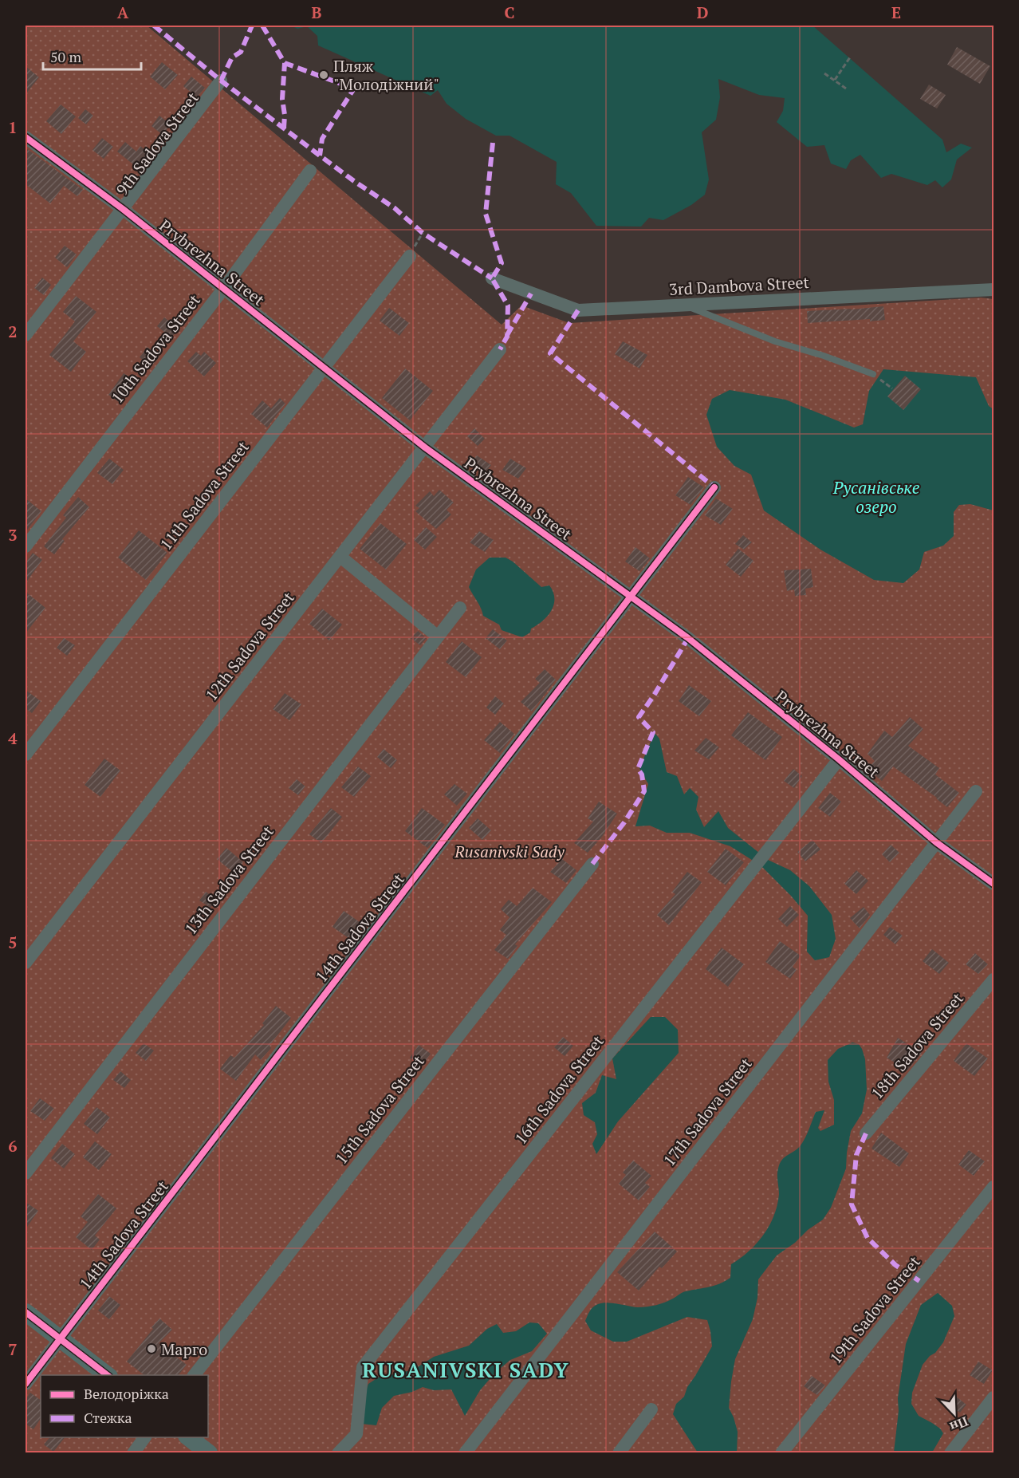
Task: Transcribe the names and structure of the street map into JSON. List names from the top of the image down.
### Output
{
  "streets": {
    "street": [
      "9th Sadova Street",
      "Prybrezhna Street",
      "3rd Dambova Street",
      "10th Sadova Street",
      "11th Sadova Street",
      "12th Sadova Street",
      "13th Sadova Street",
      "14th Sadova Street",
      "18th Sadova Street",
      "16th Sadova Street",
      "15th Sadova Street",
      "17th Sadova Street",
      "19th Sadova Street"
    ]
  },
  "crossings": [
    ["9th Sadova Street", "Prybrezhna Street"],
    ["Prybrezhna Street", "10th Sadova Street"],
    ["Prybrezhna Street", "11th Sadova Street"],
    ["Prybrezhna Street", "12th Sadova Street"],
    ["Prybrezhna Street", "14th Sadova Street"],
    ["Prybrezhna Street", "16th Sadova Street"],
    ["Prybrezhna Street", "17th Sadova Street"]
  ],
  "districts": ["RUSANIVSKI SADY"],
  "water": ["Русанівське озеро"],
  "parks": ["Rusanivski Sady"],
  "places": ["Пляж \"Молодіжний\"", "Марго"],
  "legend": ["Велодоріжка", "Стежка"],
  "scale_bar": "50 m",
  "north": "bottom right",
  "grid": {
    "columns": [
      "A",
      "B",
      "C",
      "D",
      "E"
    ],
    "rows": [
      "1",
      "2",
      "3",
      "4",
      "5",
      "6",
      "7"
    ]
  }
}
